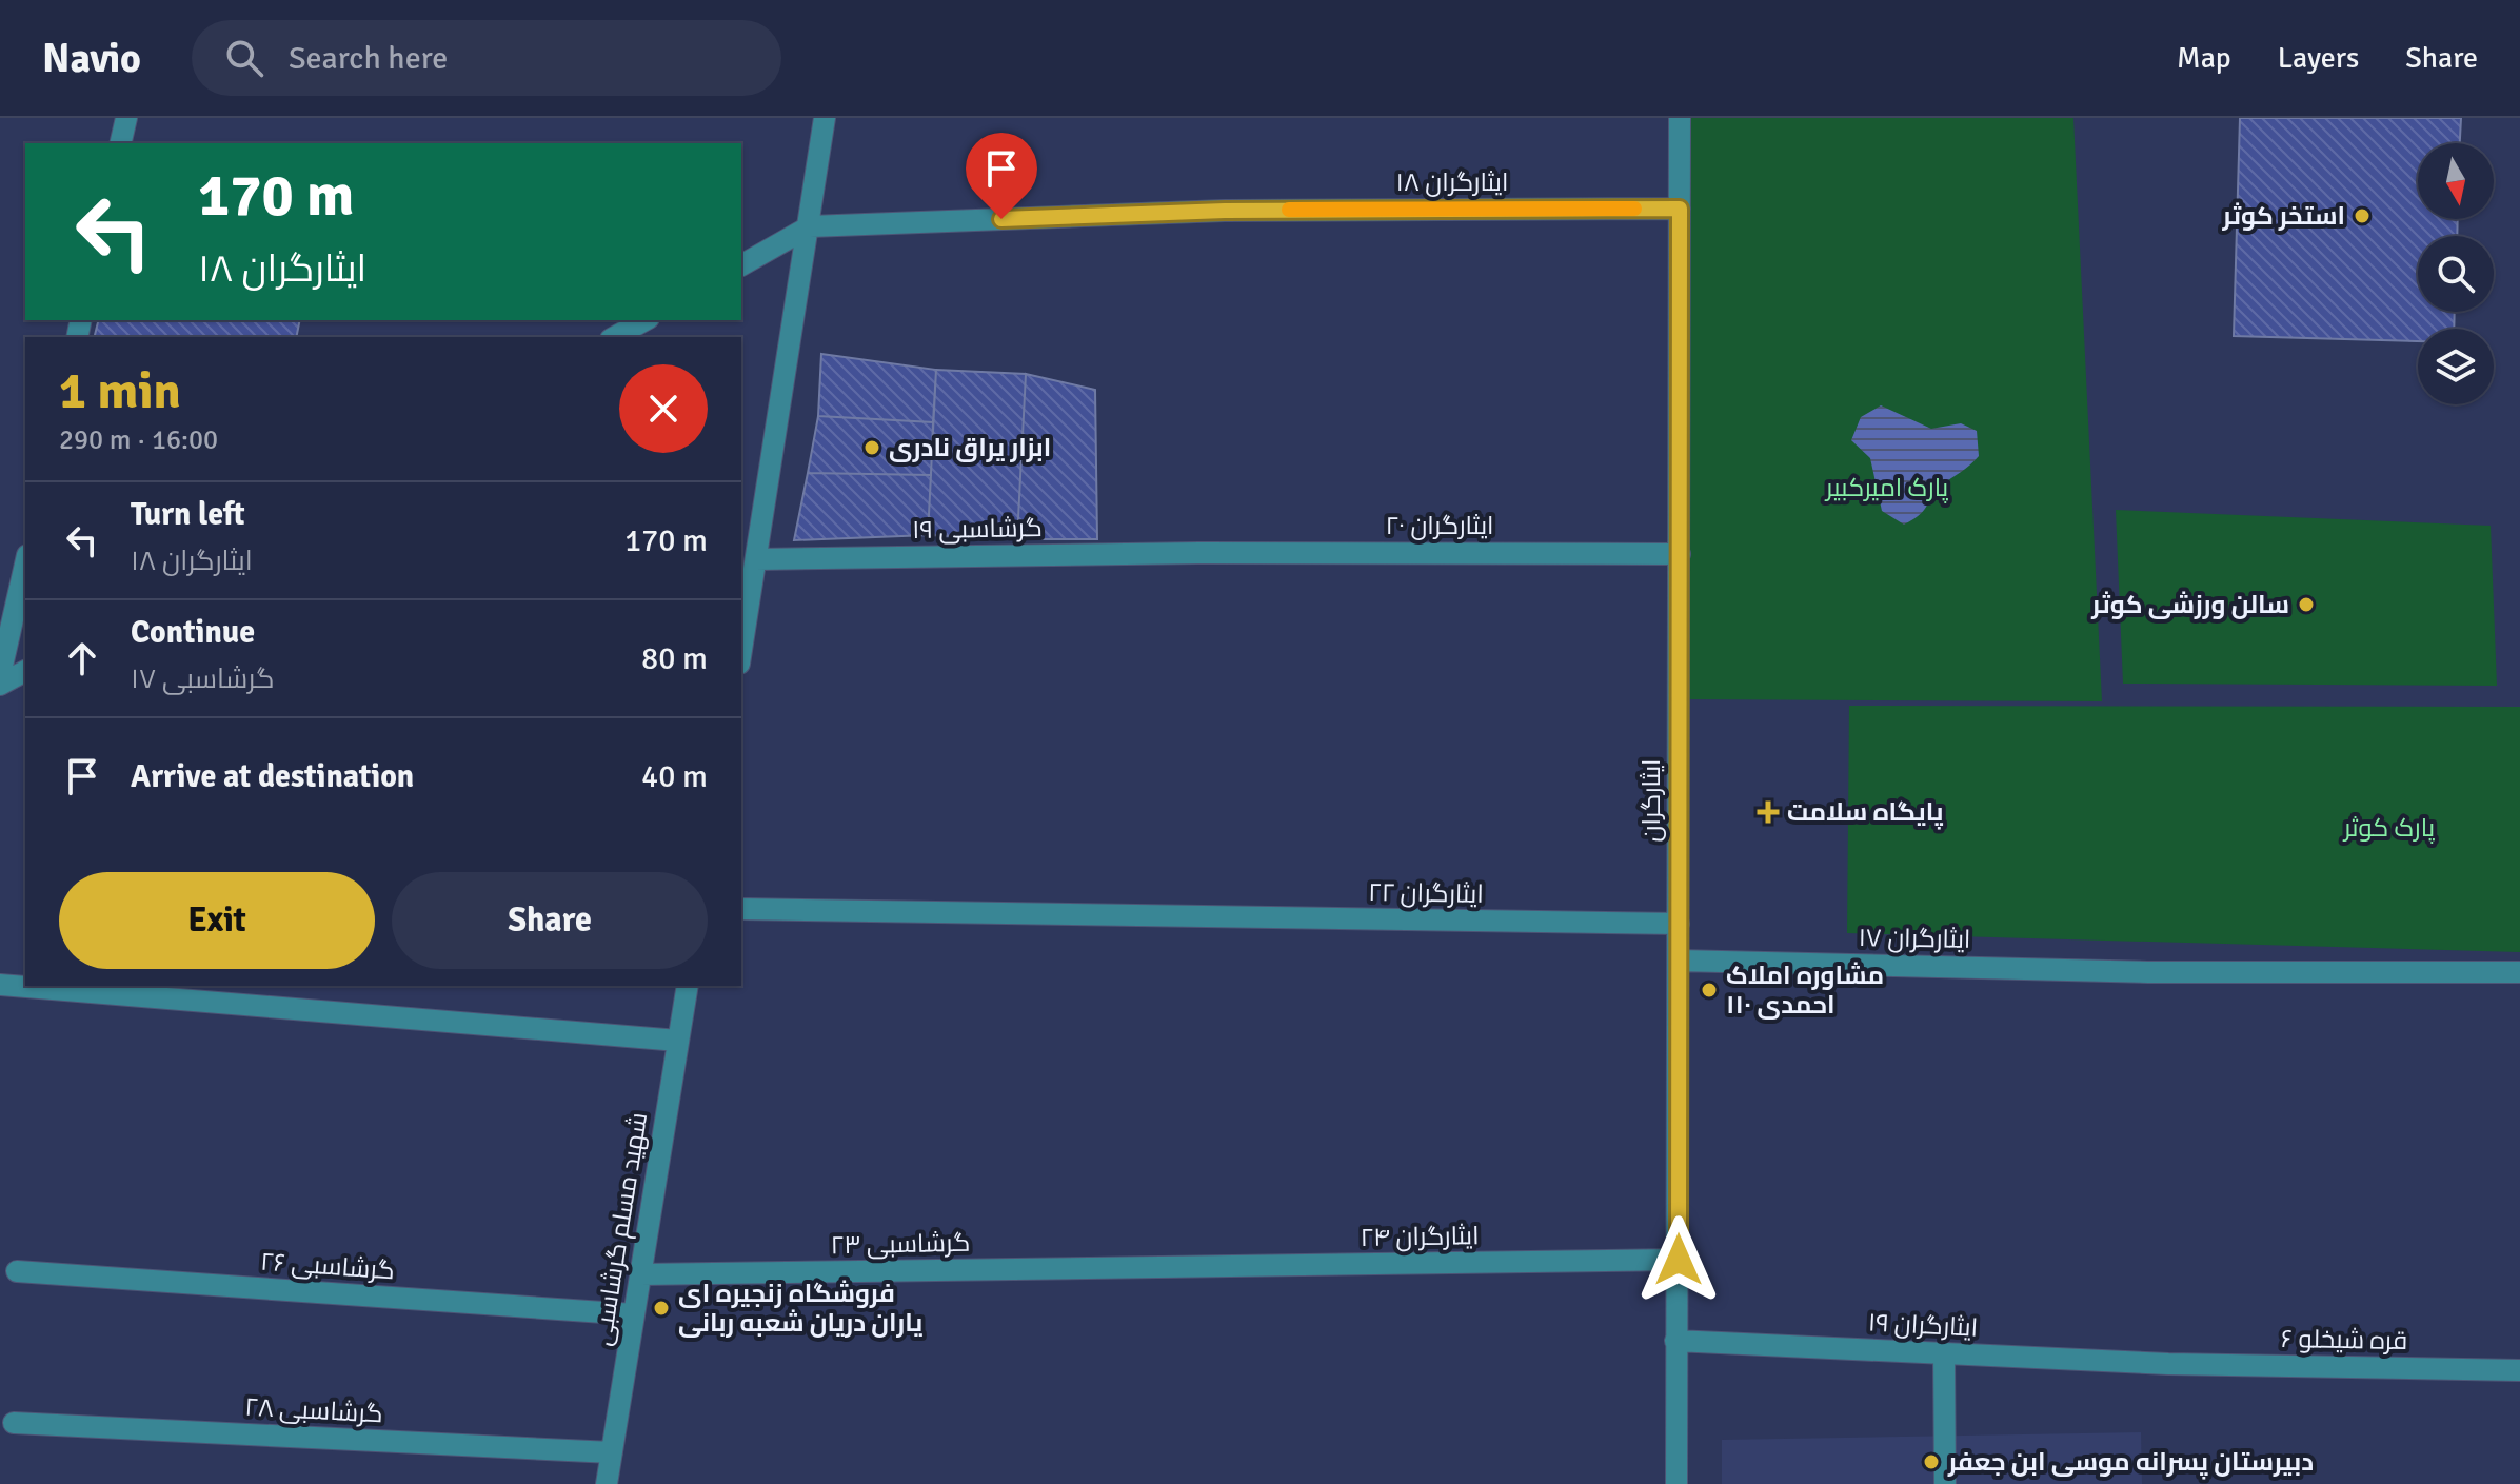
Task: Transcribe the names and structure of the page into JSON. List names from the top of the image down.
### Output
{
  "streets": {
    "street": [
      "ایثارگران ۱۸",
      "ایثارگران ۲۰",
      "گرشاسبی ۱۹",
      "ایثارگران",
      "ایثارگران ۲۲",
      "ایثارگران ۱۷",
      "شهید مسلم گرشاسبی",
      "ایثارگران ۲۴",
      "گرشاسبی ۲۳",
      "گرشاسبی ۲۶",
      "ایثارگران ۱۹",
      "قره شیخلو ۶",
      "گرشاسبی ۲۸"
    ]
  },
  "crossings": [
    ["ایثارگران ۱۸", "ایثارگران"],
    ["ایثارگران ۲۰", "گرشاسبی ۱۹"],
    ["ایثارگران ۲۰", "ایثارگران"],
    ["ایثارگران", "ایثارگران ۲۲"],
    ["ایثارگران", "ایثارگران ۱۷"],
    ["ایثارگران", "ایثارگران ۲۴"],
    ["ایثارگران", "ایثارگران ۱۹"],
    ["شهید مسلم گرشاسبی", "گرشاسبی ۲۳"],
    ["شهید مسلم گرشاسبی", "گرشاسبی ۲۶"],
    ["شهید مسلم گرشاسبی", "گرشاسبی ۲۸"],
    ["ایثارگران ۲۴", "گرشاسبی ۲۳"],
    ["ایثارگران ۱۹", "قره شیخلو ۶"]
  ],
  "parks": ["پارک امیرکبیر", "پارک کوثر"],
  "places": {
    "other": [
      "استخر کوثر",
      "ابزار یراق نادری",
      "سالن ورزشی کوثر",
      "مشاوره املاک ۱۱۰ احمدی",
      "فروشگاه زنجیره ای یاران دریان شعبه ربانی",
      "دبیرستان پسرانه موسی ابن جعفر"
    ],
    "health": ["پایگاه سلامت"]
  },
  "north": "bottom",
  "page": {
    "header": "Navio",
    "search": "Search here",
    "nav": ["Map", "Layers", "Share"],
    "turn": ["170 m", "ایثارگران ۱۸"],
    "heading": ["1 min", "290 m · 16:00"],
    "list": [
      {
        "name": "Turn left",
        "note": "ایثارگران ۱۸",
        "value": "170 m"
      },
      {
        "name": "Continue",
        "note": "گرشاسبی ۱۷",
        "value": "80 m"
      },
      {
        "name": "Arrive at destination",
        "value": "40 m"
      }
    ],
    "buttons": ["Exit", "Share"]
  }
}
